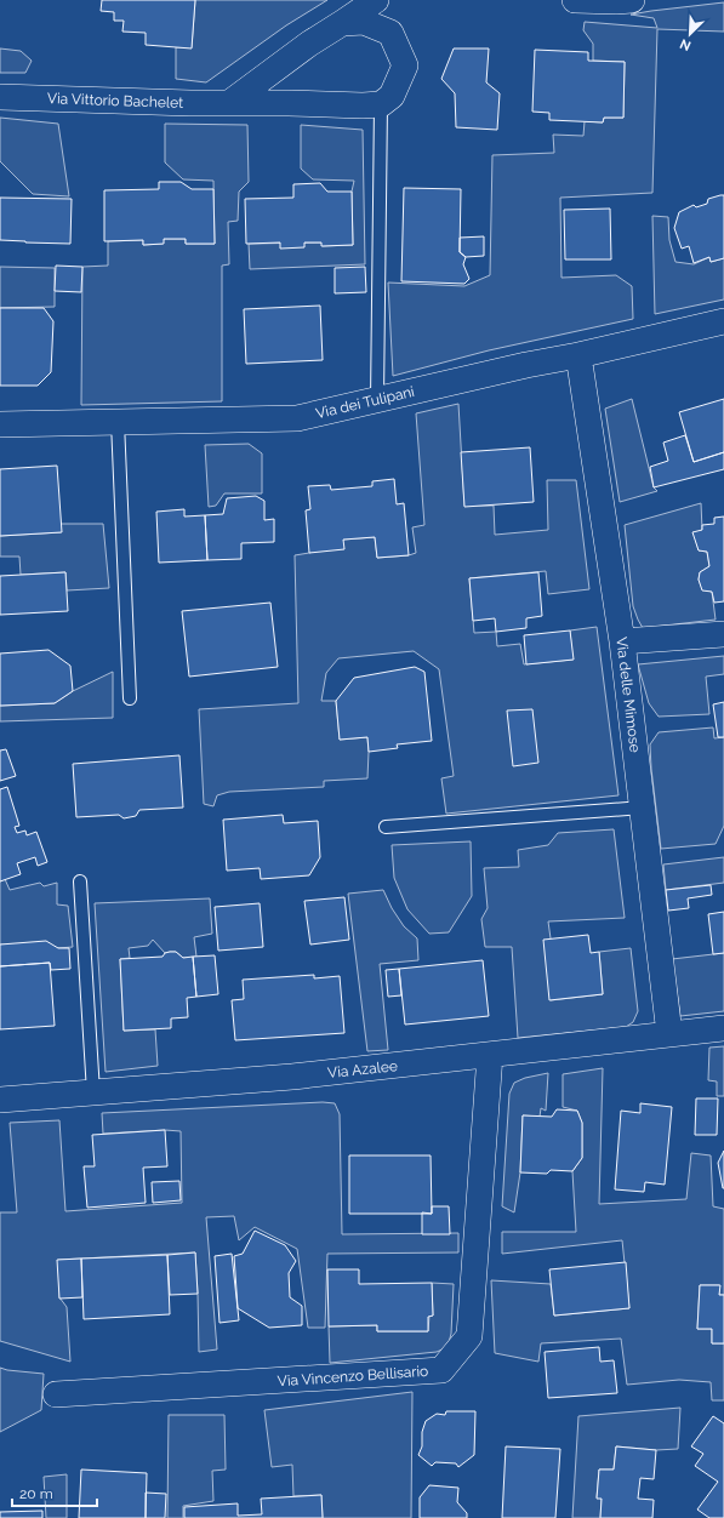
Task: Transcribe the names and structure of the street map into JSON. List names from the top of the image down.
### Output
{
  "streets": {
    "street": [
      "Via Vittorio Bachelet",
      "Via dei Tulipani",
      "Via delle Mimose",
      "Via Azalee",
      "Via Vincenzo Bellisario"
    ]
  },
  "crossings": [
    ["Via dei Tulipani", "Via delle Mimose"],
    ["Via delle Mimose", "Via Azalee"],
    ["Via Azalee", "Via Vincenzo Bellisario"]
  ],
  "scale_bar": "20 m",
  "north": "bottom left"
}
